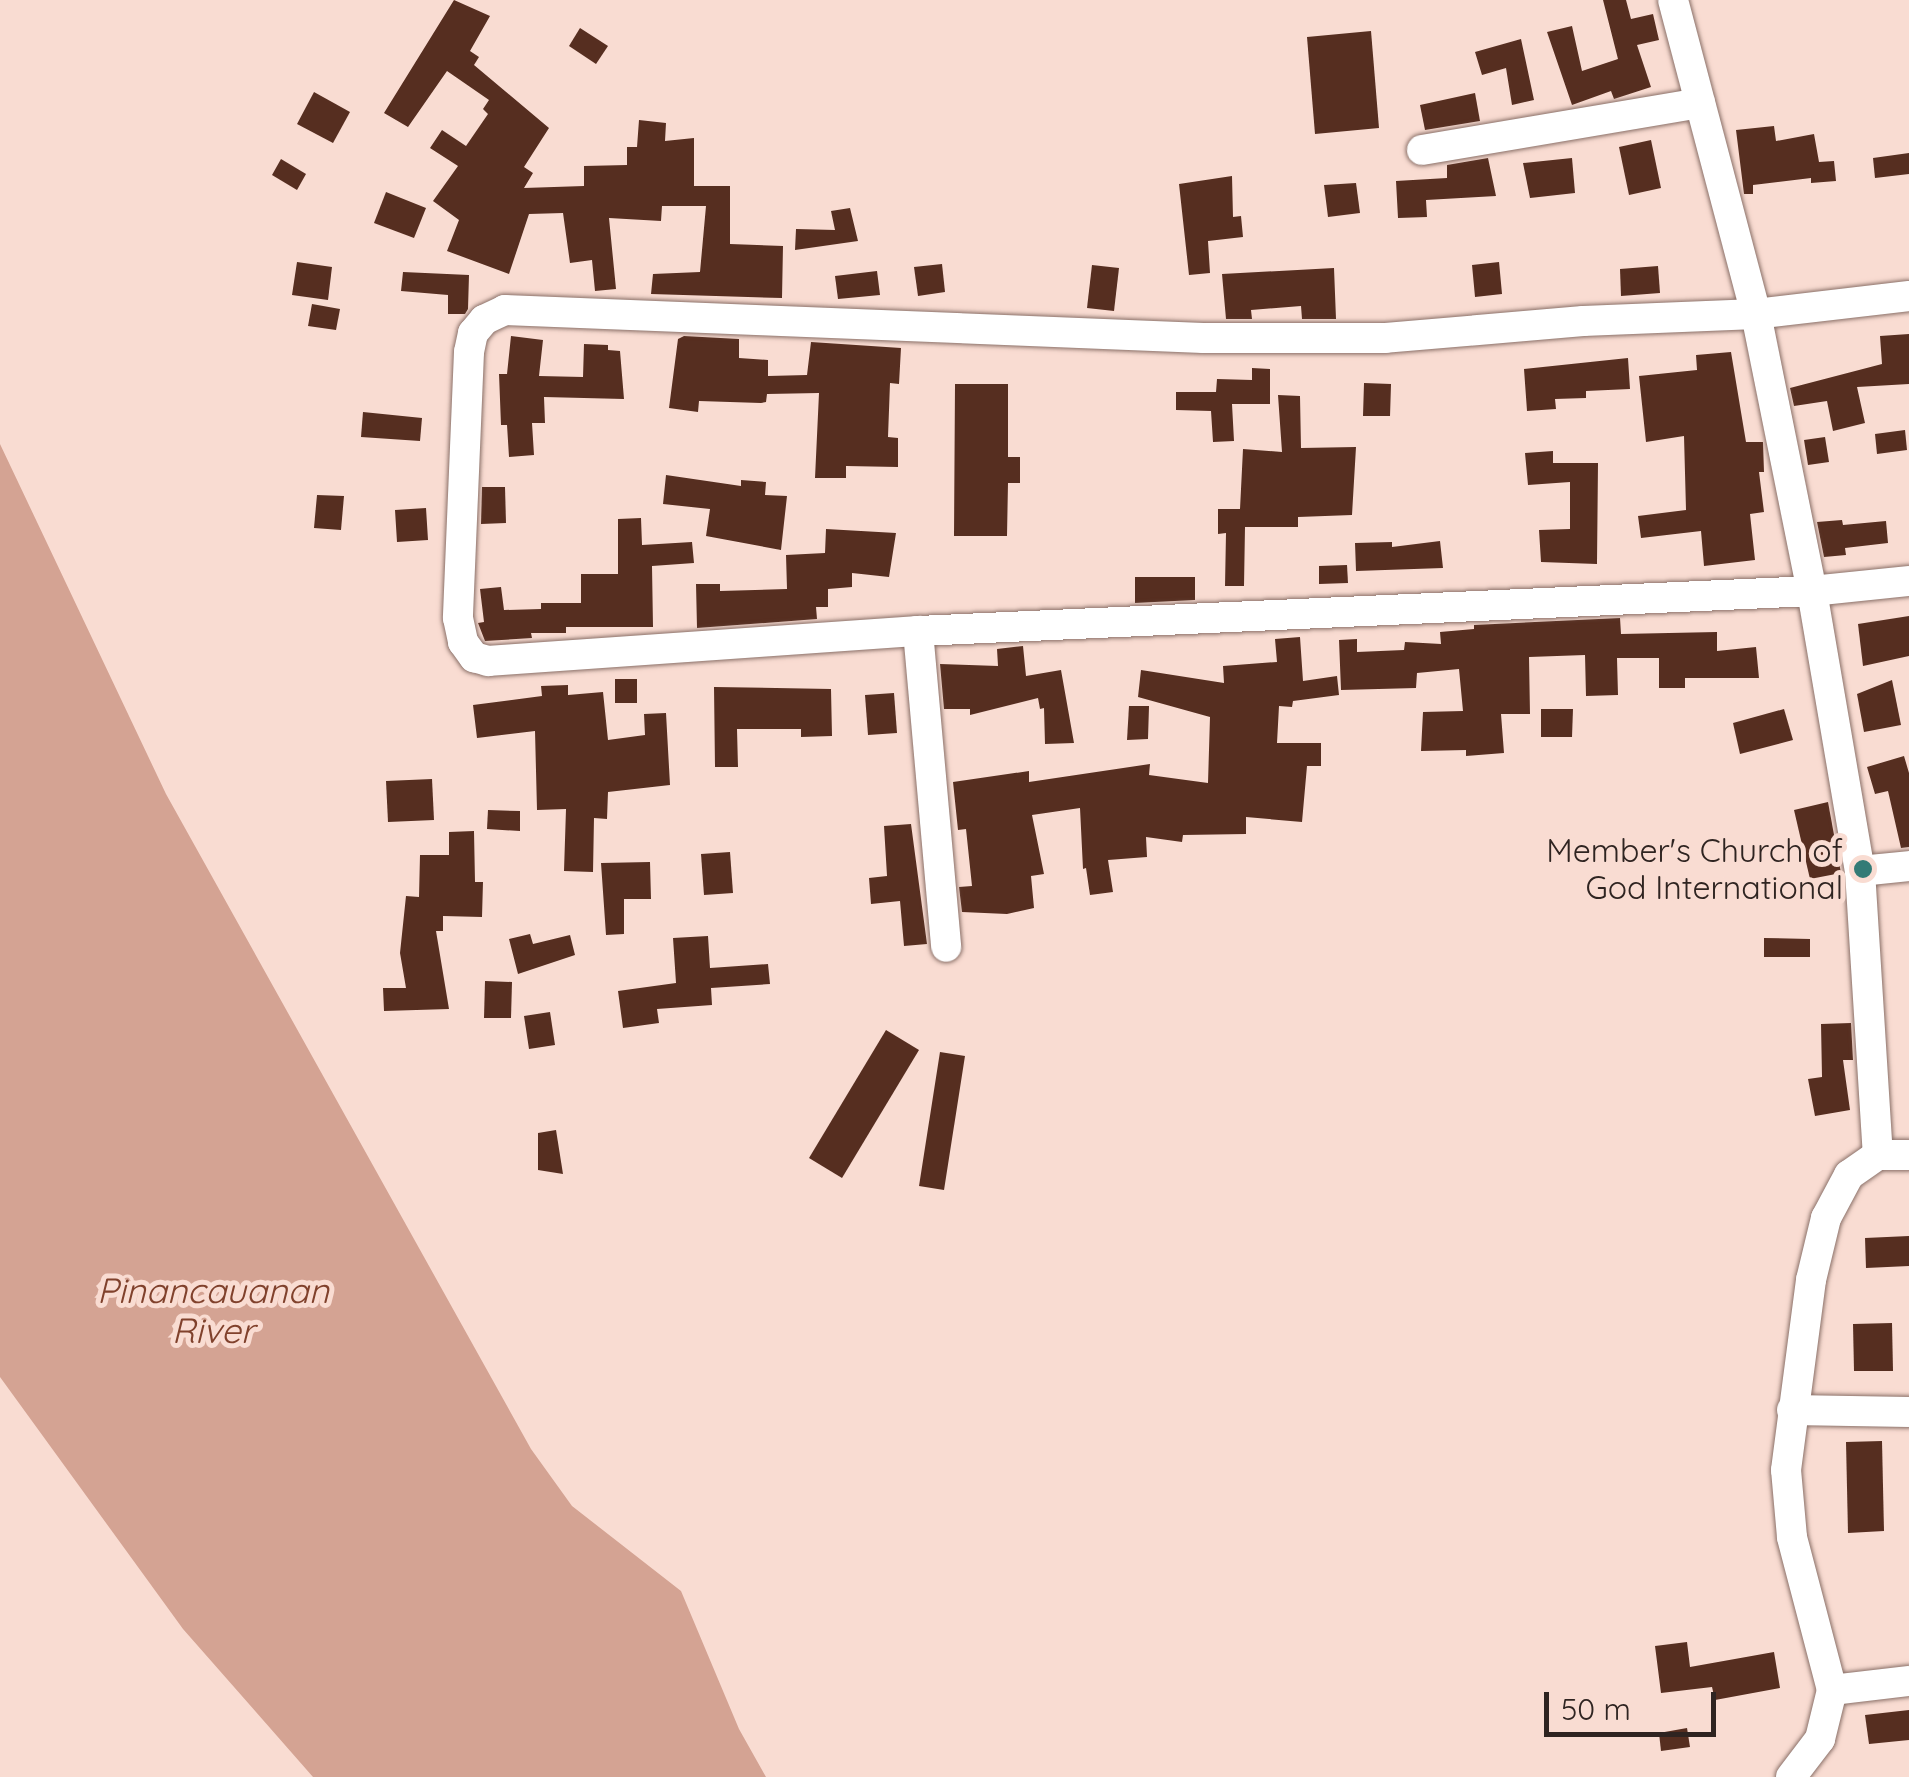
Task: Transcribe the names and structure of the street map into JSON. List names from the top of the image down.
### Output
{
  "water": ["Pinancauanan River"],
  "places": ["Member's Church of God International"],
  "scale_bar": "50 m"
}
